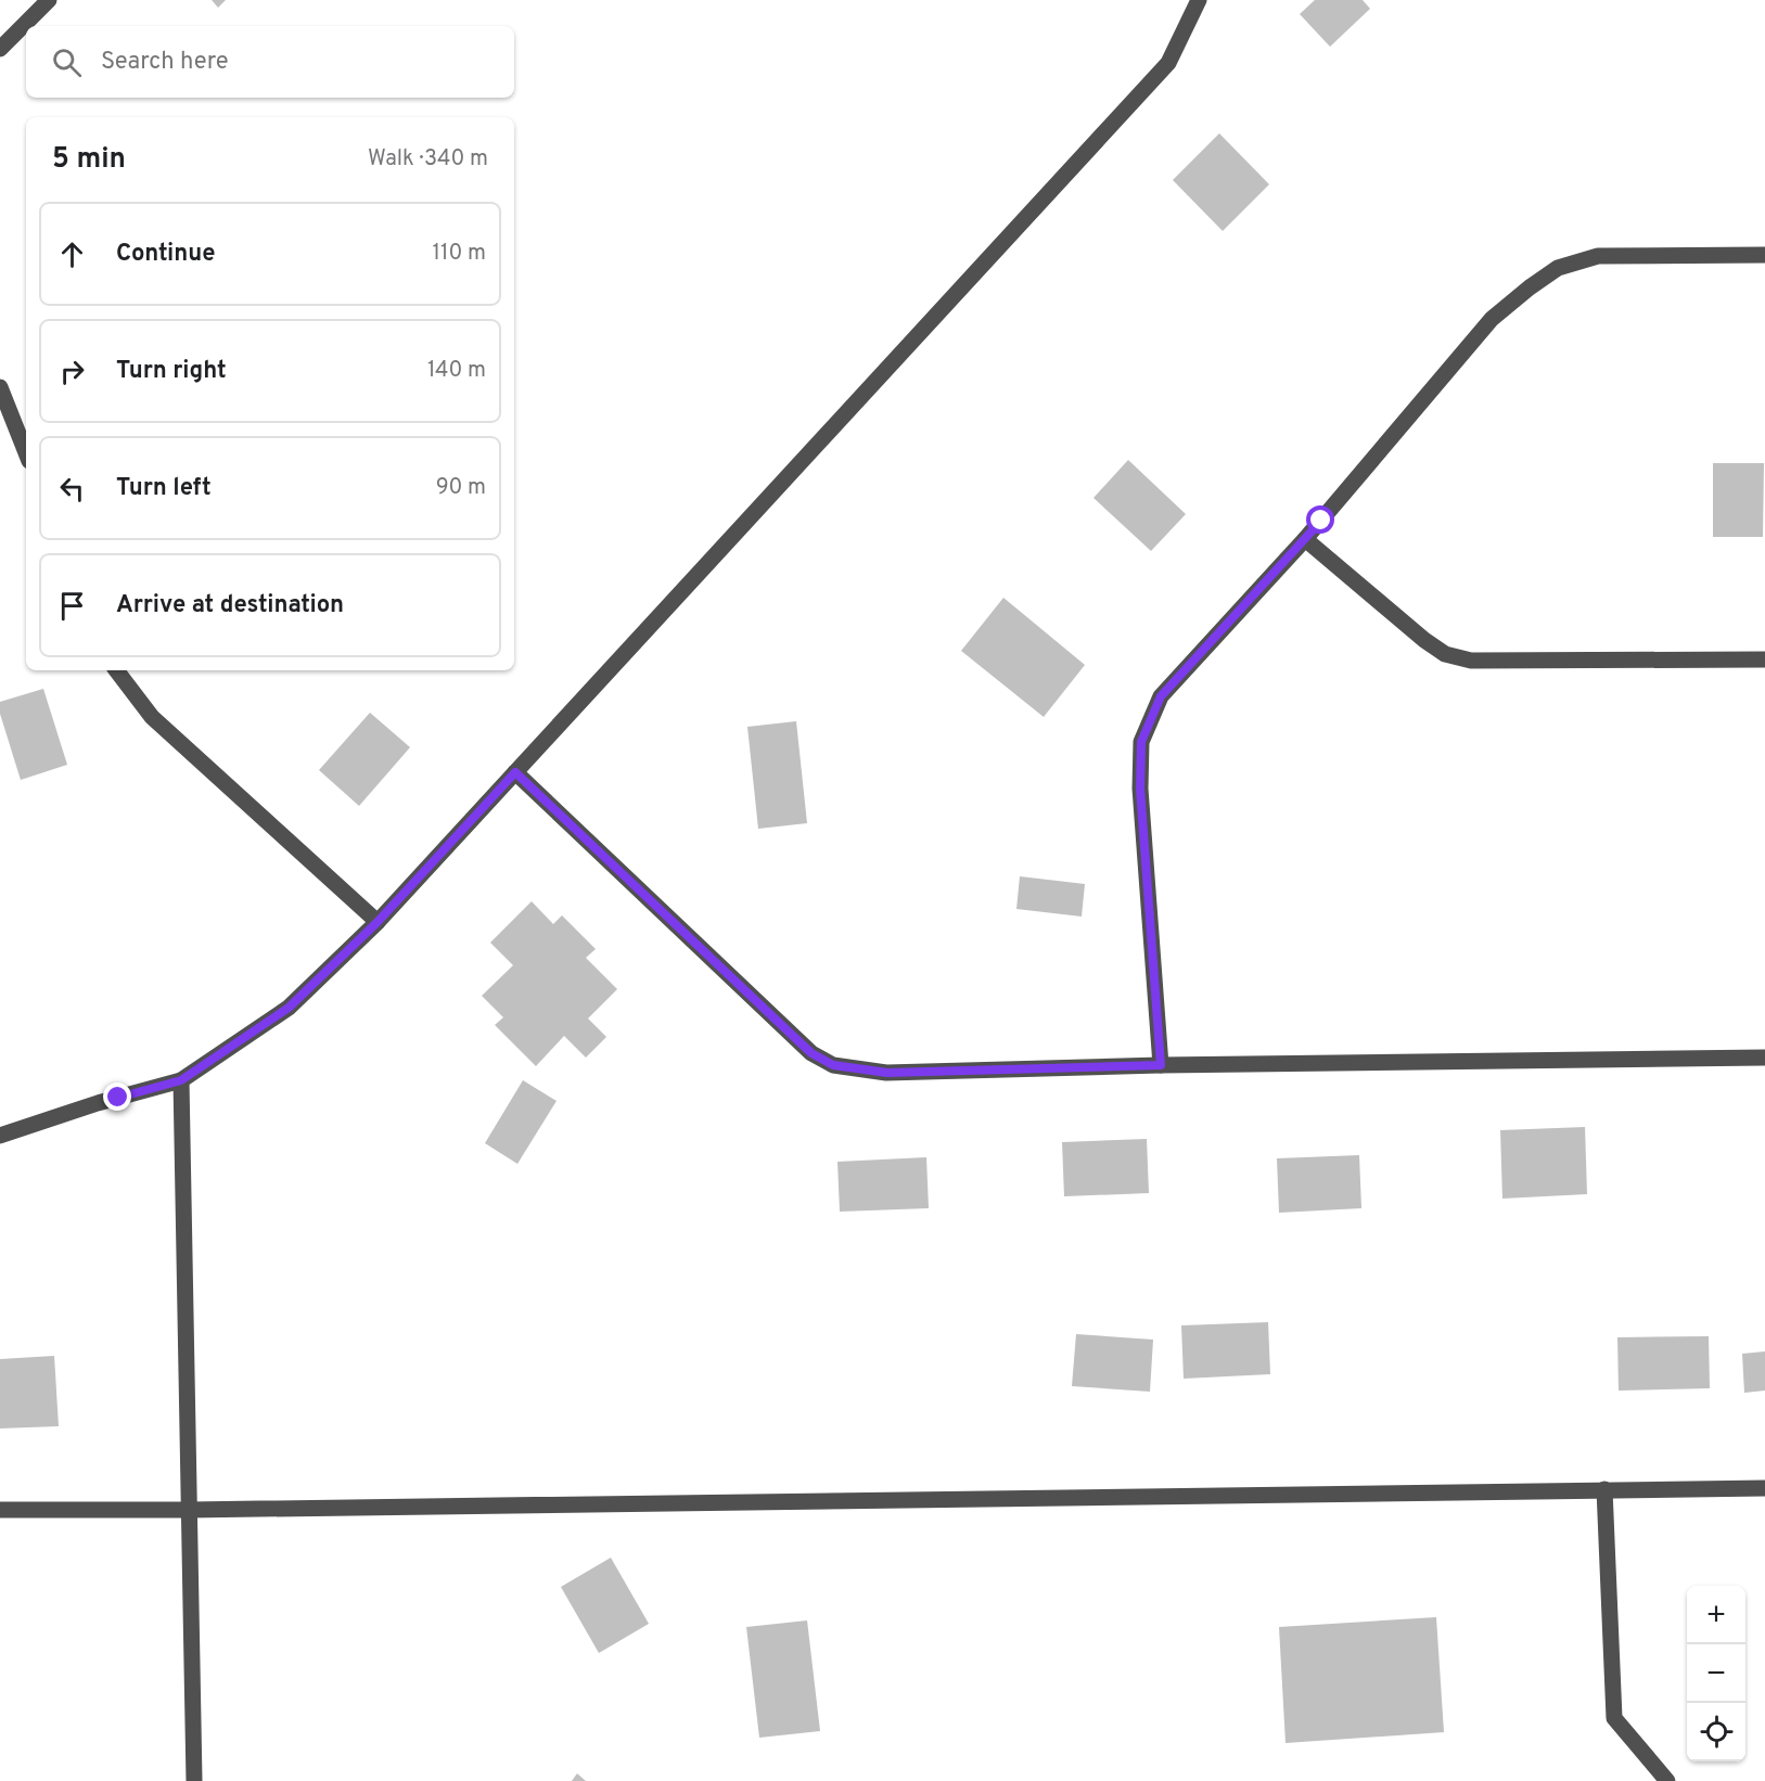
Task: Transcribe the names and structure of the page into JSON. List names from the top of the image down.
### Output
{
  "page": {
    "search": "Search here",
    "heading": ["5 min", "Walk · 340 m"],
    "list": [
      ["Continue", "110 m"],
      ["Turn right", "140 m"],
      ["Turn left", "90 m"],
      "Arrive at destination"
    ],
    "map_buttons": ["+", "−"]
  }
}
